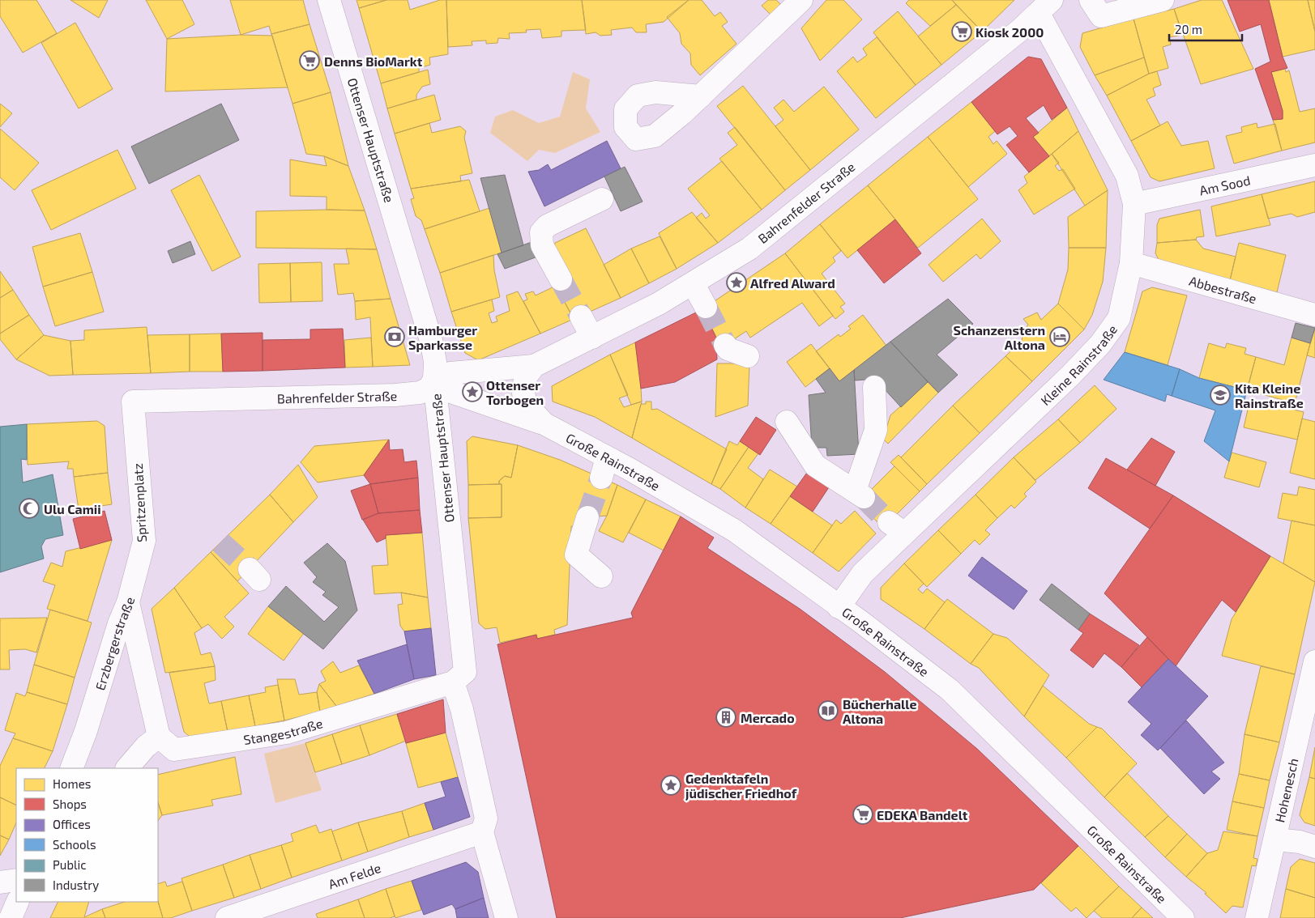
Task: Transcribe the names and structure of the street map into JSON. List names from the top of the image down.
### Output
{
  "streets": {
    "street": [
      "Ottenser Hauptstraße",
      "Am Sood",
      "Bahrenfelder Straße",
      "Abbestraße",
      "Kleine Rainstraße",
      "Große Rainstraße",
      "Spritzenplatz",
      "Erzbergerstraße",
      "Stangestraße",
      "Hohenesch",
      "Am Felde"
    ]
  },
  "crossings": [
    ["Ottenser Hauptstraße", "Bahrenfelder Straße"],
    ["Ottenser Hauptstraße", "Große Rainstraße"],
    ["Ottenser Hauptstraße", "Stangestraße"],
    ["Am Sood", "Kleine Rainstraße"],
    ["Bahrenfelder Straße", "Kleine Rainstraße"],
    ["Bahrenfelder Straße", "Große Rainstraße"],
    ["Bahrenfelder Straße", "Spritzenplatz"],
    ["Abbestraße", "Kleine Rainstraße"],
    ["Kleine Rainstraße", "Große Rainstraße"],
    ["Spritzenplatz", "Erzbergerstraße"],
    ["Erzbergerstraße", "Stangestraße"]
  ],
  "places": {
    "supermarket": ["Kiosk 2000", "Denns BioMarkt", "EDEKA Bandelt"],
    "place": ["Alfred Alward", "Ottenser Torbogen", "Gedenktafeln jüdischer Friedhof"],
    "bank": ["Hamburger Sparkasse"],
    "hotel": ["Schanzenstern Altona"],
    "school or university": ["Kita Kleine Rainstraße"],
    "mosque": ["Ulu Camii"],
    "library": ["Bücherhalle Altona"],
    "building": ["Mercado"]
  },
  "legend": [
    "Homes",
    "Shops",
    "Offices",
    "Schools",
    "Public",
    "Industry"
  ],
  "scale_bar": "20 m"
}
